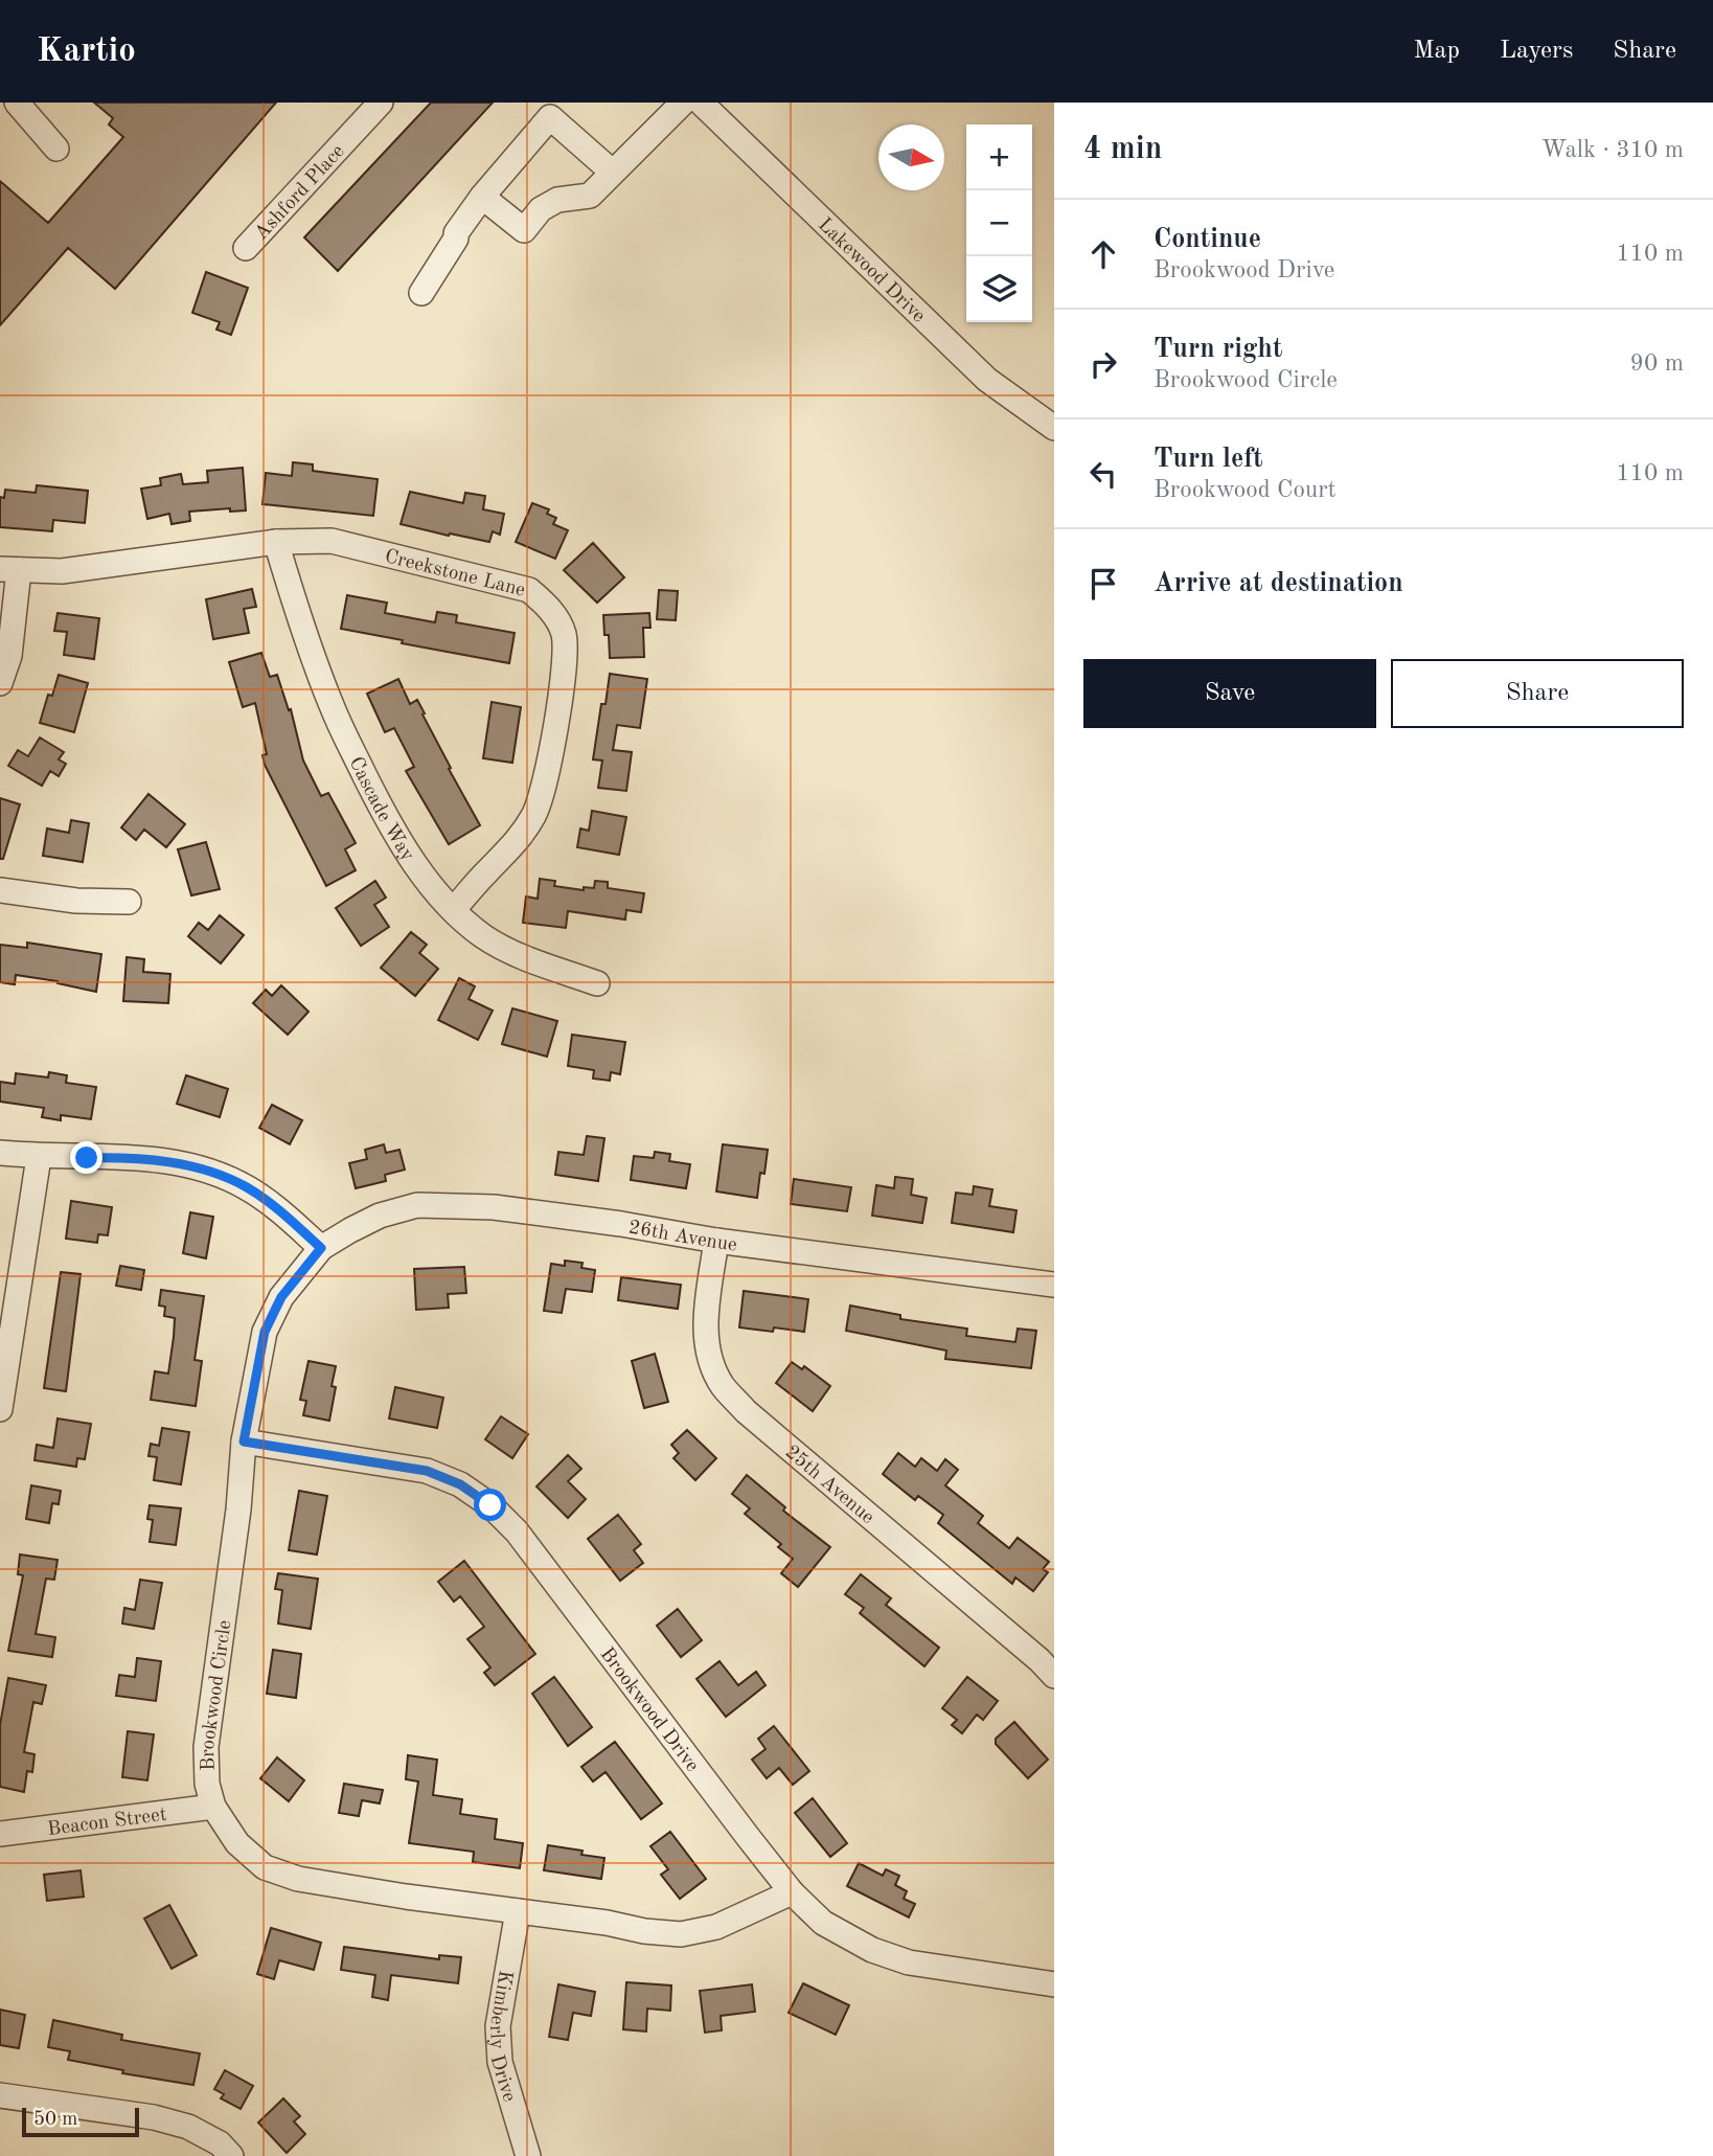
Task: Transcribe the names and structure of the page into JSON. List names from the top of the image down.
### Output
{
  "streets": {
    "street": [
      "Ashford Place",
      "Lakewood Drive",
      "Creekstone Lane",
      "Cascade Way",
      "26th Avenue",
      "25th Avenue",
      "Brookwood Circle",
      "Brookwood Drive",
      "Beacon Street",
      "Kimberly Drive"
    ]
  },
  "crossings": [
    ["Creekstone Lane", "Cascade Way"],
    ["26th Avenue", "25th Avenue"],
    ["26th Avenue", "Brookwood Circle"],
    ["Brookwood Circle", "Brookwood Drive"],
    ["Brookwood Circle", "Beacon Street"],
    ["Brookwood Circle", "Kimberly Drive"]
  ],
  "scale_bar": "50 m",
  "north": "right",
  "page": {
    "header": "Kartio",
    "nav": ["Map", "Layers", "Share"],
    "heading": ["4 min", "Walk · 310 m"],
    "map_buttons": ["+", "−"],
    "list": [
      ["Continue", "Brookwood Drive", "110 m"],
      ["Turn right", "Brookwood Circle", "90 m"],
      ["Turn left", "Brookwood Court", "110 m"],
      "Arrive at destination"
    ],
    "buttons": ["Save", "Share"],
    "scale": "50 m"
  }
}
